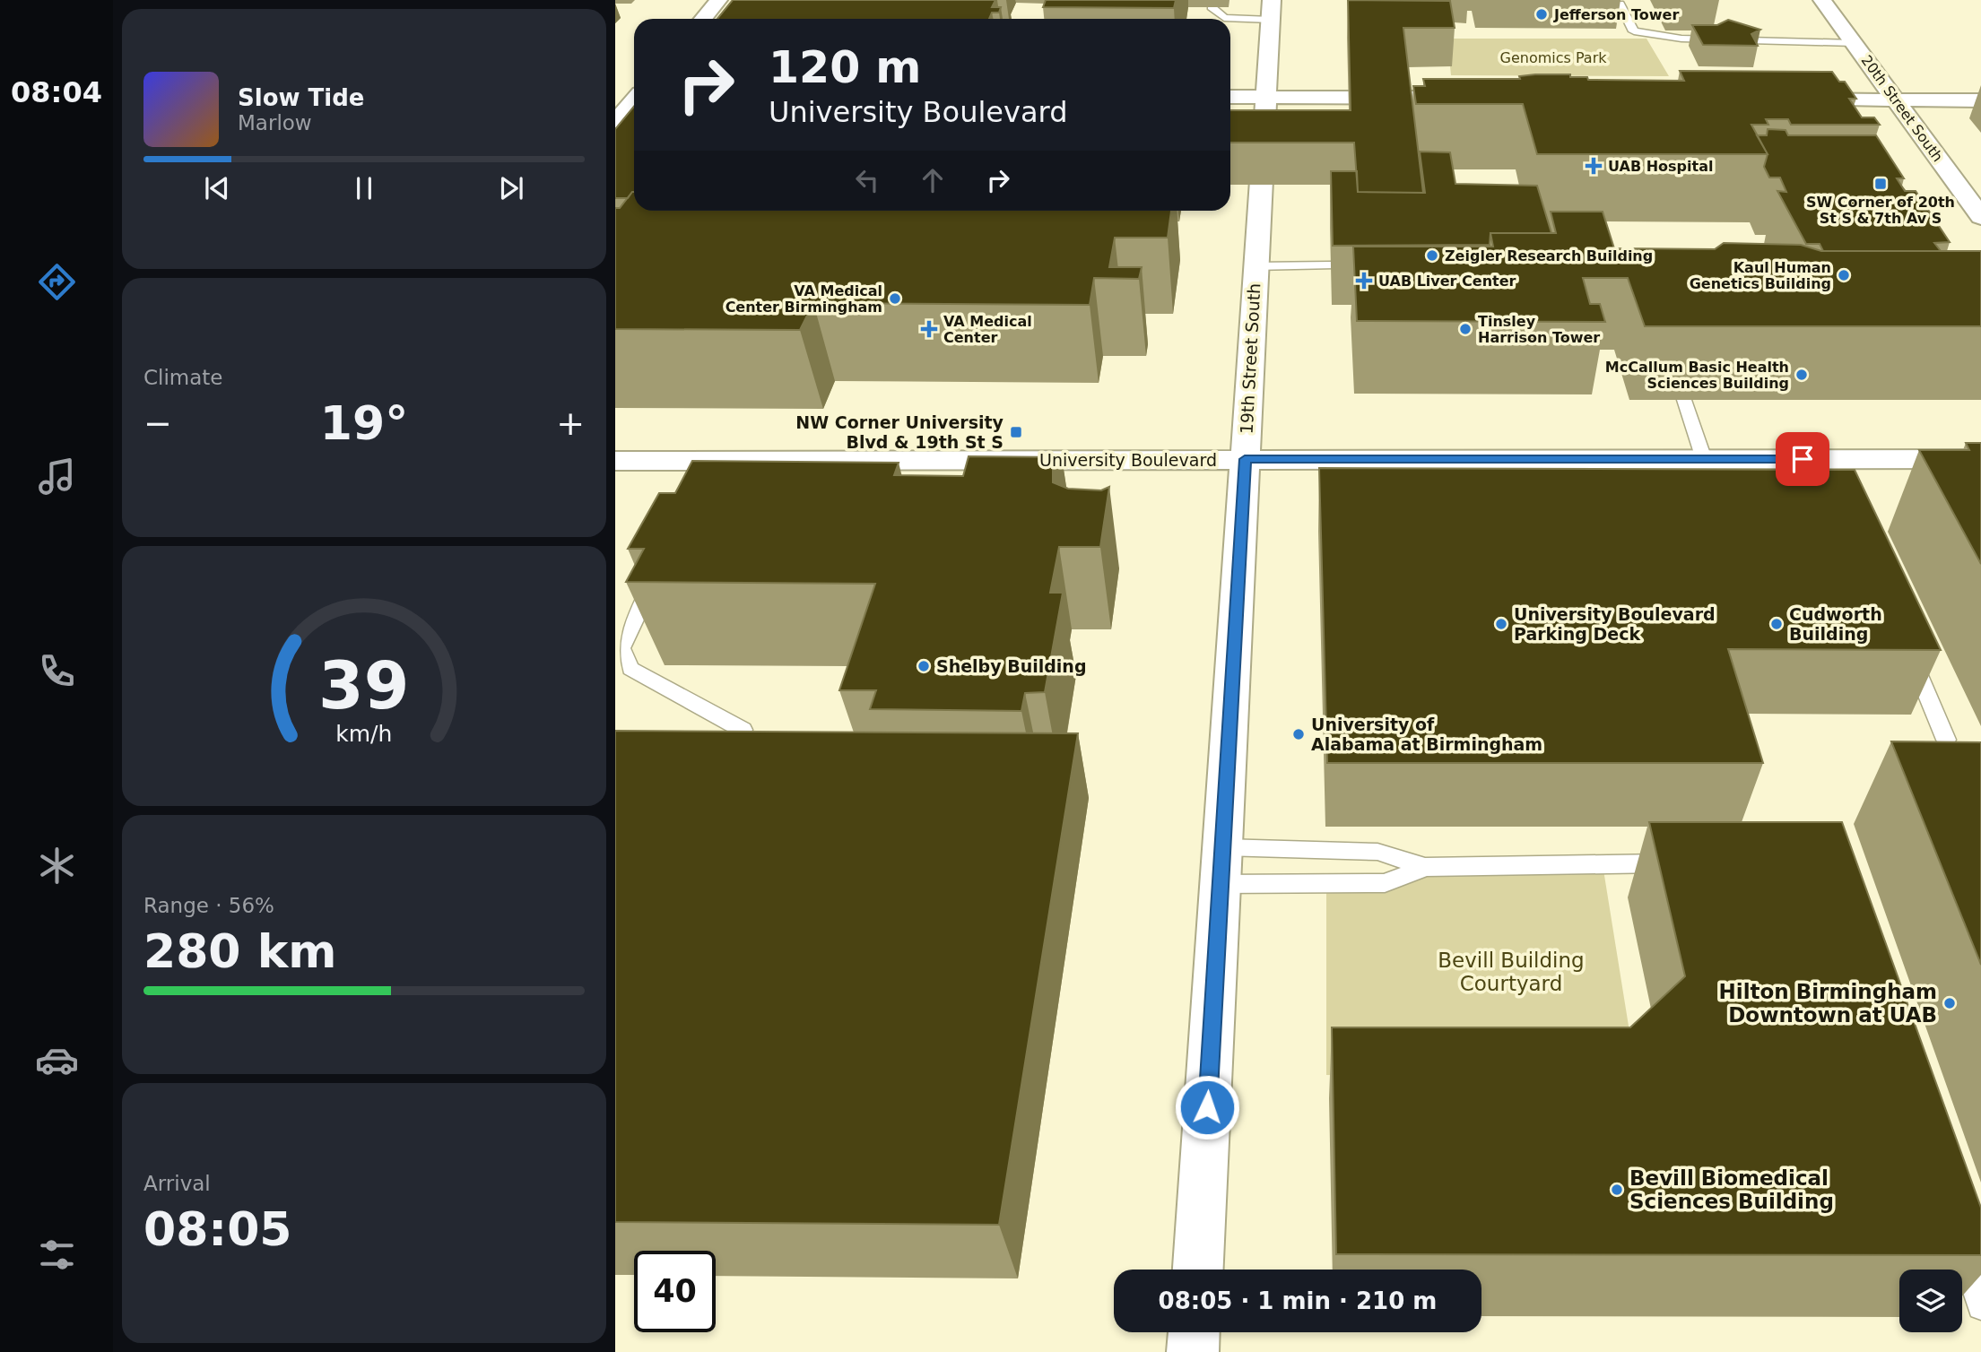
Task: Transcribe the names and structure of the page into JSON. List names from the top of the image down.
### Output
{
  "streets": {
    "street": ["20th Street South", "19th Street South", "University Boulevard"]
  },
  "crossings": [
    ["19th Street South", "University Boulevard"]
  ],
  "parks": ["Genomics Park", "Bevill Building Courtyard"],
  "places": {
    "other": [
      "Jefferson Tower",
      "Zeigler Research Building",
      "Kaul Human Genetics Building",
      "VA Medical Center Birmingham",
      "Tinsley Harrison Tower",
      "McCallum Basic Health Sciences Building",
      "University Boulevard Parking Deck",
      "Cudworth Building",
      "Shelby Building",
      "University of Alabama at Birmingham",
      "Hilton Birmingham Downtown at UAB",
      "Bevill Biomedical Sciences Building"
    ],
    "health": ["UAB Hospital", "UAB Liver Center", "VA Medical Center"],
    "transit": ["SW Corner of 20th St S & 7th Av S", "NW Corner University Blvd & 19th St S"]
  },
  "page": {
    "tabs": "08:04",
    "turn": ["120 m", "University Boulevard"],
    "song": ["Slow Tide", "Marlow"],
    "tile": [
      "Climate",
      ["Range · 56%", "280 km"],
      ["Arrival", "08:05"]
    ],
    "heat": ["−", "19°", "+"],
    "limit": "40",
    "trip": "08:05 · 1 min · 210 m",
    "gauge": ["39", "km/h"]
  }
}
